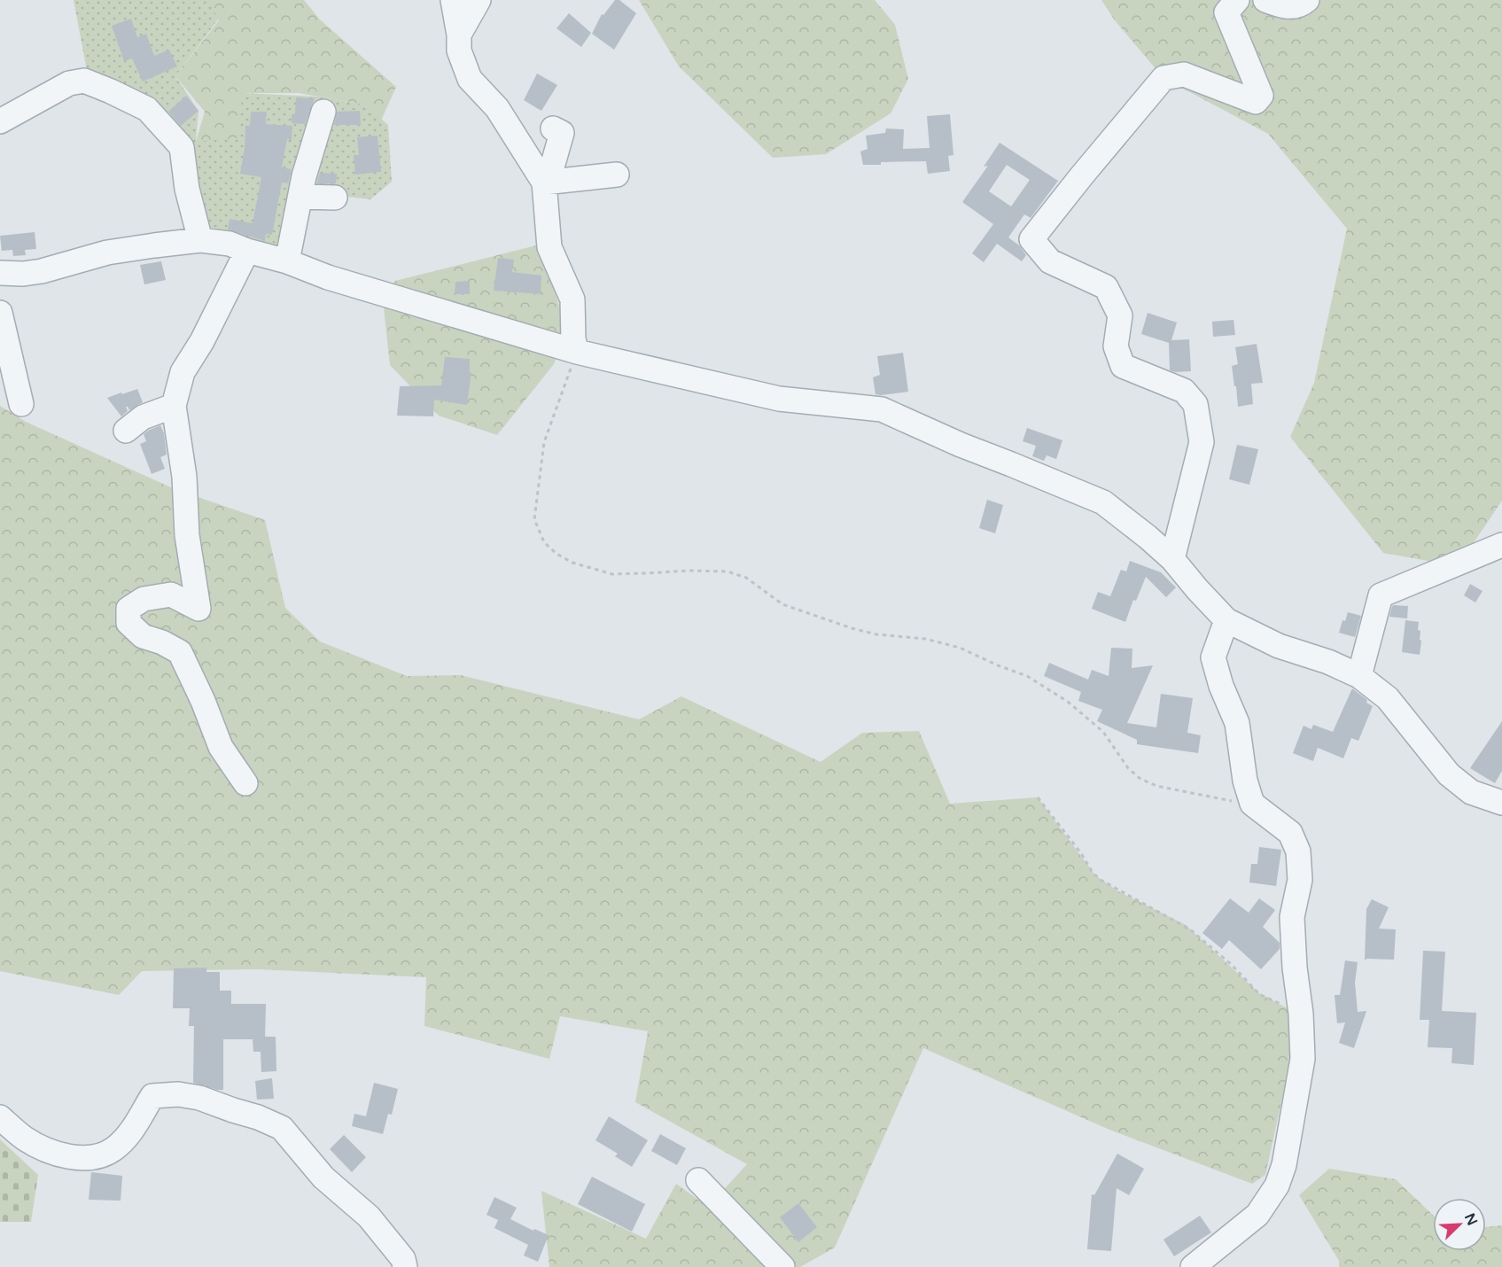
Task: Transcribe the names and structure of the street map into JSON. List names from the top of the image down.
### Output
{
  "north": "top right"
}
